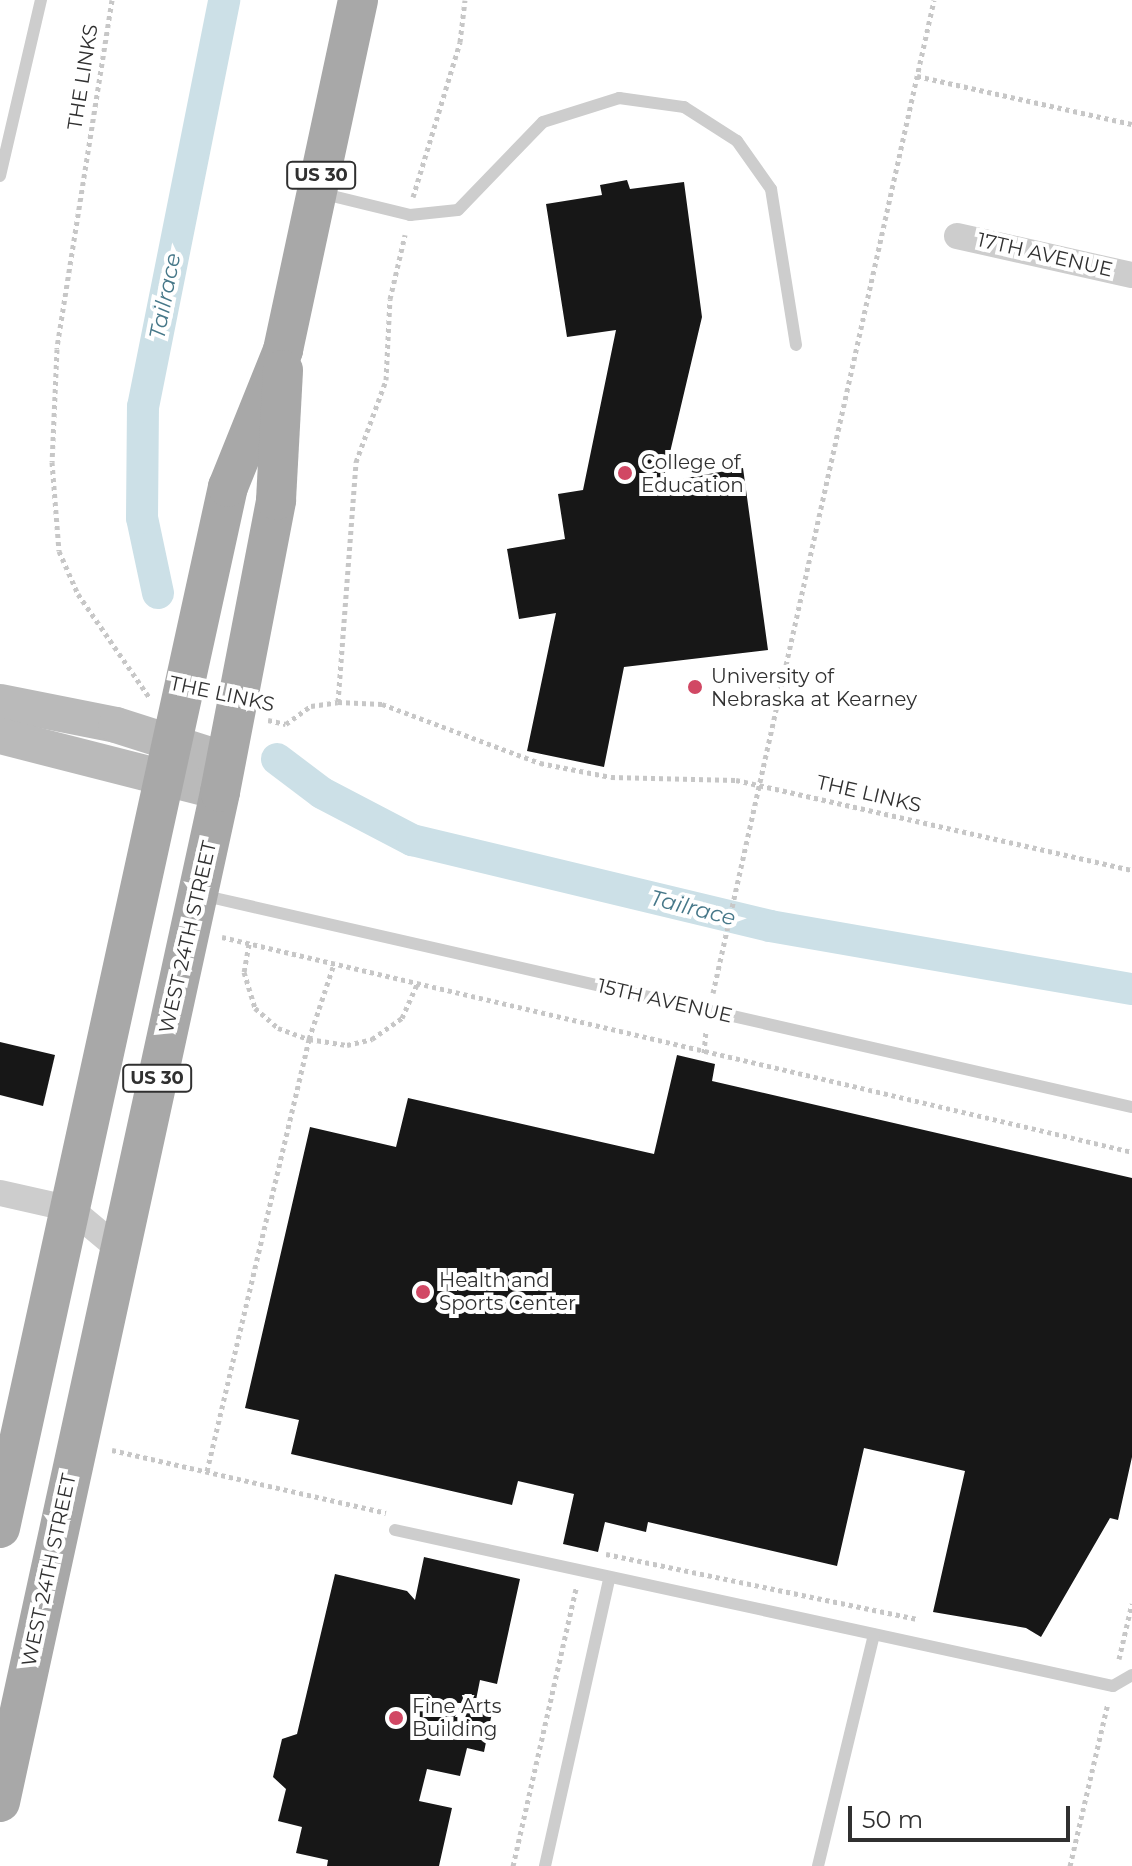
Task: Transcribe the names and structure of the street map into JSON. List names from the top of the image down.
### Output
{
  "streets": {
    "main road": ["US 30", "WEST 24TH STREET"],
    "street": ["17TH AVENUE"],
    "lane": ["15TH AVENUE"],
    "path": ["THE LINKS"]
  },
  "crossings": [
    ["THE LINKS", "WEST 24TH STREET"],
    ["WEST 24TH STREET", "15TH AVENUE"]
  ],
  "water": ["Tailrace"],
  "places": [
    "College of Education",
    "University of Nebraska at Kearney",
    "Health and Sports Center",
    "Fine Arts Building"
  ],
  "scale_bar": "50 m"
}
